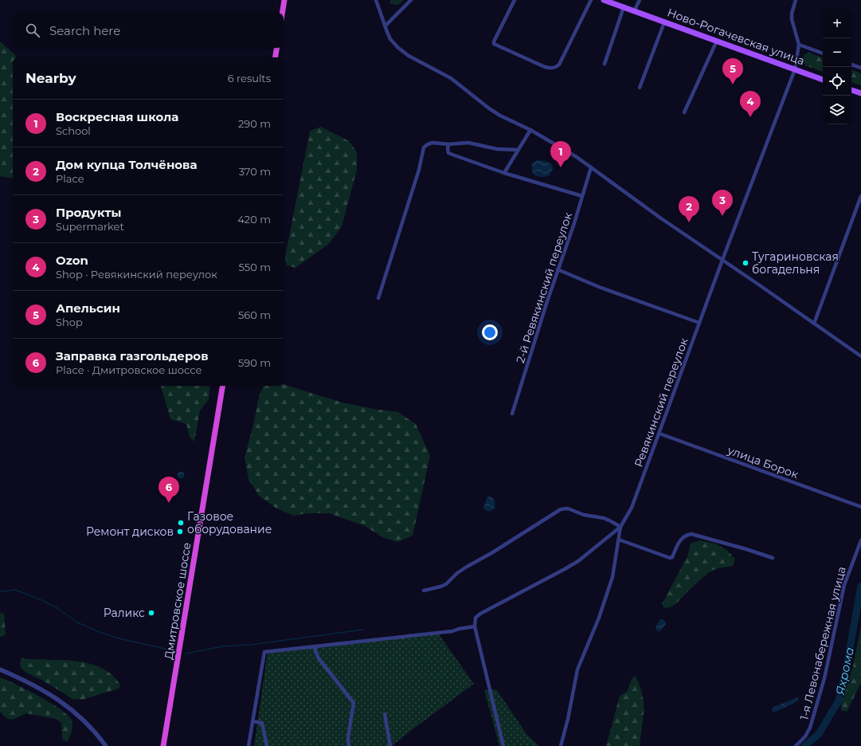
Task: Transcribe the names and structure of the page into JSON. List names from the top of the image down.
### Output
{
  "streets": {
    "highway": ["Дмитровское шоссе"],
    "main road": ["Ново-Рогачевская улица"],
    "street": [
      "2-й Ревякинский переулок",
      "Ревякинский переулок",
      "улица Борок",
      "1-я Левонабережная улица"
    ]
  },
  "crossings": [
    ["Ново-Рогачевская улица", "Ревякинский переулок"],
    ["Ревякинский переулок", "улица Борок"]
  ],
  "water": ["Яхрома"],
  "places": [
    "Тугариновская богадельня",
    "Газовое оборудование",
    "Ремонт дисков",
    "Раликс"
  ],
  "page": {
    "map_buttons": ["+", "−"],
    "search": "Search here",
    "heading": ["Nearby", "6 results"],
    "pins": [
      "5",
      "4",
      "1",
      "3",
      "2",
      "6"
    ],
    "list": [
      {
        "mark": "1",
        "name": "Воскресная школа",
        "note": "School",
        "value": "290 m"
      },
      {
        "mark": "2",
        "name": "Дом купца Толчёнова",
        "note": "Place",
        "value": "370 m"
      },
      {
        "mark": "3",
        "name": "Продукты",
        "note": "Supermarket",
        "value": "420 m"
      },
      {
        "mark": "4",
        "name": "Ozon",
        "note": "Shop · Ревякинский переулок",
        "value": "550 m"
      },
      {
        "mark": "5",
        "name": "Апельсин",
        "note": "Shop",
        "value": "560 m"
      },
      {
        "mark": "6",
        "name": "Заправка газгольдеров",
        "note": "Place · Дмитровское шоссе",
        "value": "590 m"
      }
    ]
  }
}
